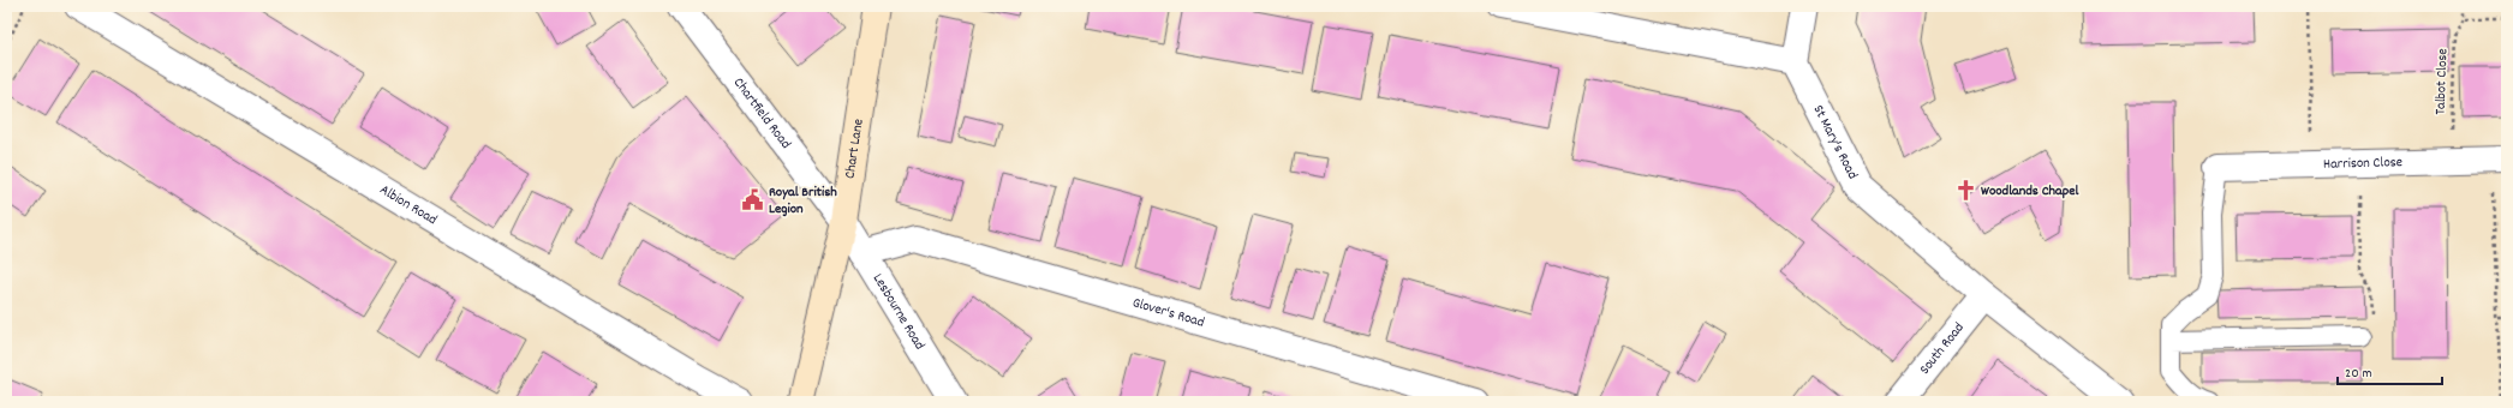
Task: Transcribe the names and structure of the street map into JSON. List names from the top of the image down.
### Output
{
  "streets": {
    "street": [
      "Chartfield Road",
      "St Mary's Road",
      "Chart Lane",
      "Harrison Close",
      "Albion Road",
      "Lesbourne Road",
      "Glover's Road",
      "South Road"
    ],
    "path": ["Talbot Close"]
  },
  "crossings": [
    ["Talbot Close", "Harrison Close"],
    ["Chartfield Road", "Chart Lane"],
    ["Chartfield Road", "Lesbourne Road"],
    ["St Mary's Road", "South Road"],
    ["Chart Lane", "Lesbourne Road"],
    ["Lesbourne Road", "Glover's Road"]
  ],
  "places": {
    "church": ["Woodlands Chapel"],
    "public building": ["Royal British Legion"]
  },
  "scale_bar": "20 m"
}
